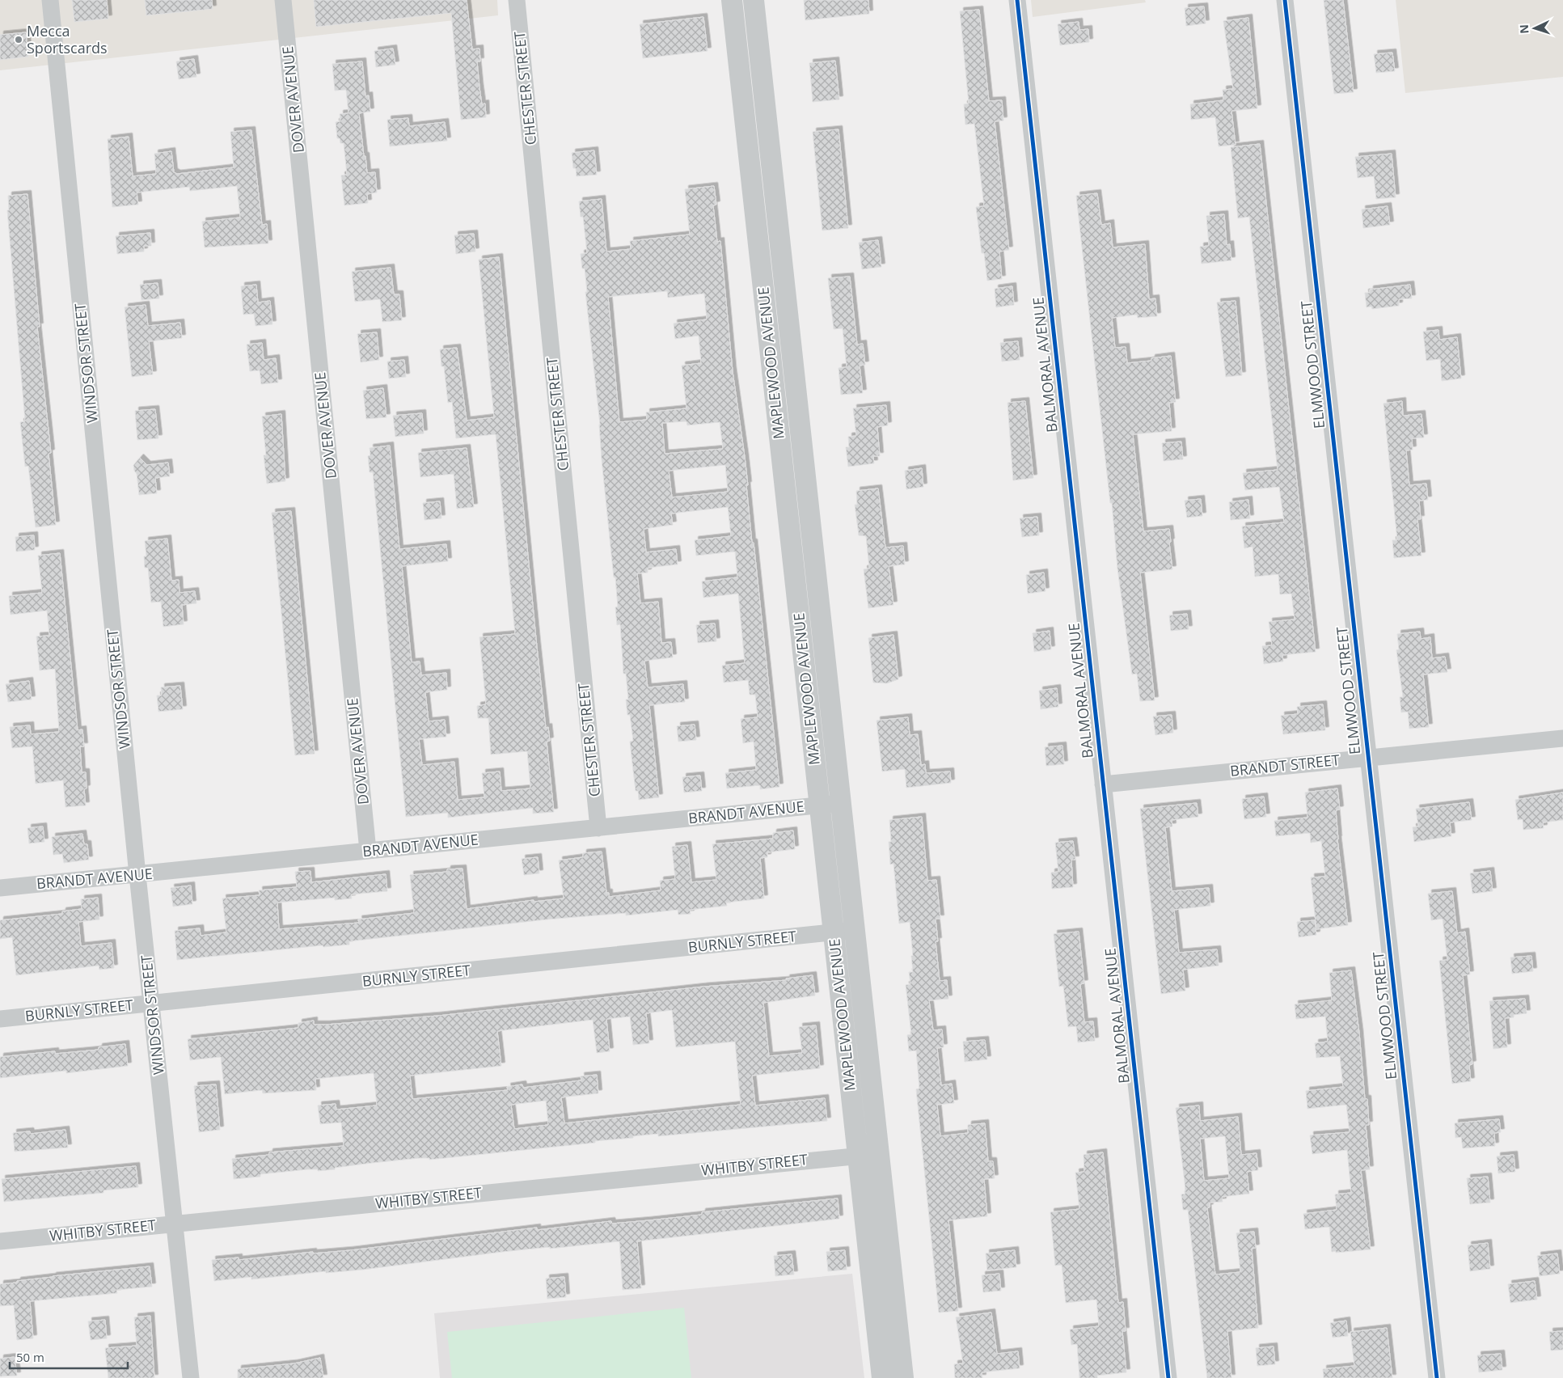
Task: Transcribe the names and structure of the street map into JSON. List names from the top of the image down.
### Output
{
  "streets": {
    "street": [
      "CHESTER STREET",
      "DOVER AVENUE",
      "WINDSOR STREET",
      "MAPLEWOOD AVENUE",
      "BALMORAL AVENUE",
      "ELMWOOD STREET",
      "BRANDT STREET",
      "BRANDT AVENUE",
      "BURNLY STREET",
      "WHITBY STREET"
    ]
  },
  "crossings": [
    ["CHESTER STREET", "BRANDT AVENUE"],
    ["DOVER AVENUE", "BRANDT AVENUE"],
    ["WINDSOR STREET", "BRANDT AVENUE"],
    ["WINDSOR STREET", "BURNLY STREET"],
    ["WINDSOR STREET", "WHITBY STREET"],
    ["MAPLEWOOD AVENUE", "BRANDT AVENUE"],
    ["MAPLEWOOD AVENUE", "BURNLY STREET"],
    ["MAPLEWOOD AVENUE", "WHITBY STREET"],
    ["BALMORAL AVENUE", "BRANDT STREET"],
    ["ELMWOOD STREET", "BRANDT STREET"]
  ],
  "places": ["Mecca Sportscards"],
  "scale_bar": "50 m",
  "north": "left"
}
